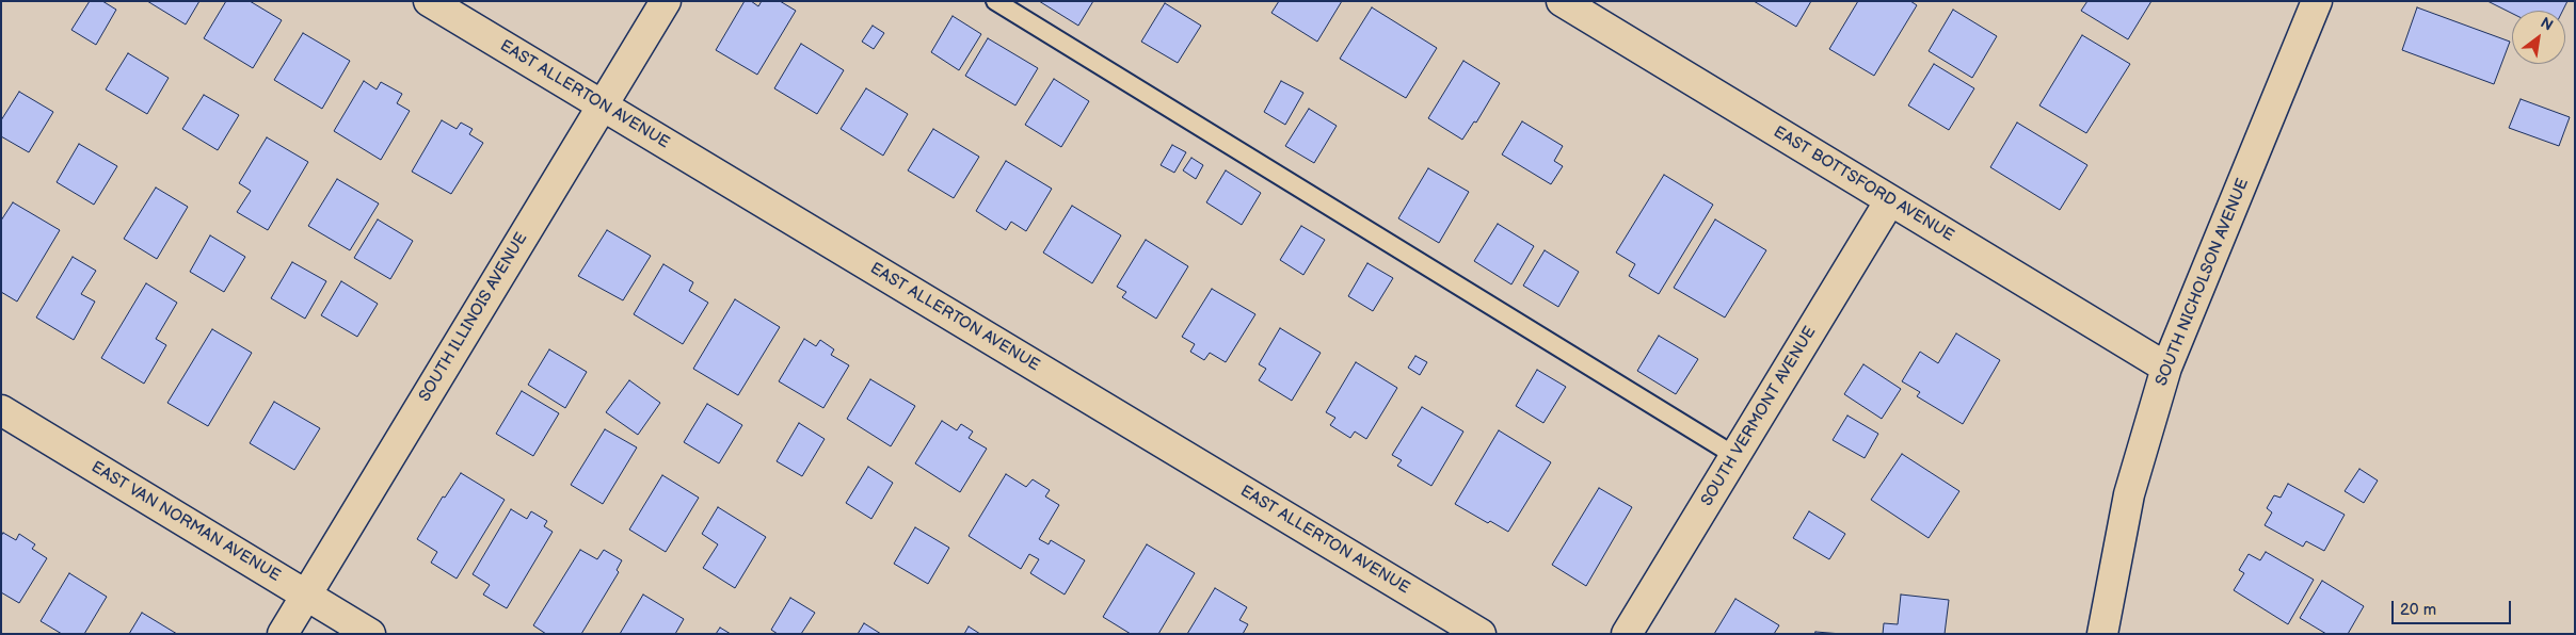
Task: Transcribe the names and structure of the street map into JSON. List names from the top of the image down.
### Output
{
  "streets": {
    "street": [
      "EAST ALLERTON AVENUE",
      "EAST BOTTSFORD AVENUE",
      "SOUTH NICHOLSON AVENUE",
      "SOUTH ILLINOIS AVENUE",
      "SOUTH VERMONT AVENUE",
      "EAST VAN NORMAN AVENUE"
    ]
  },
  "crossings": [
    ["EAST ALLERTON AVENUE", "SOUTH ILLINOIS AVENUE"],
    ["EAST BOTTSFORD AVENUE", "SOUTH NICHOLSON AVENUE"],
    ["EAST BOTTSFORD AVENUE", "SOUTH VERMONT AVENUE"],
    ["SOUTH ILLINOIS AVENUE", "EAST VAN NORMAN AVENUE"]
  ],
  "scale_bar": "20 m",
  "north": "top right"
}
